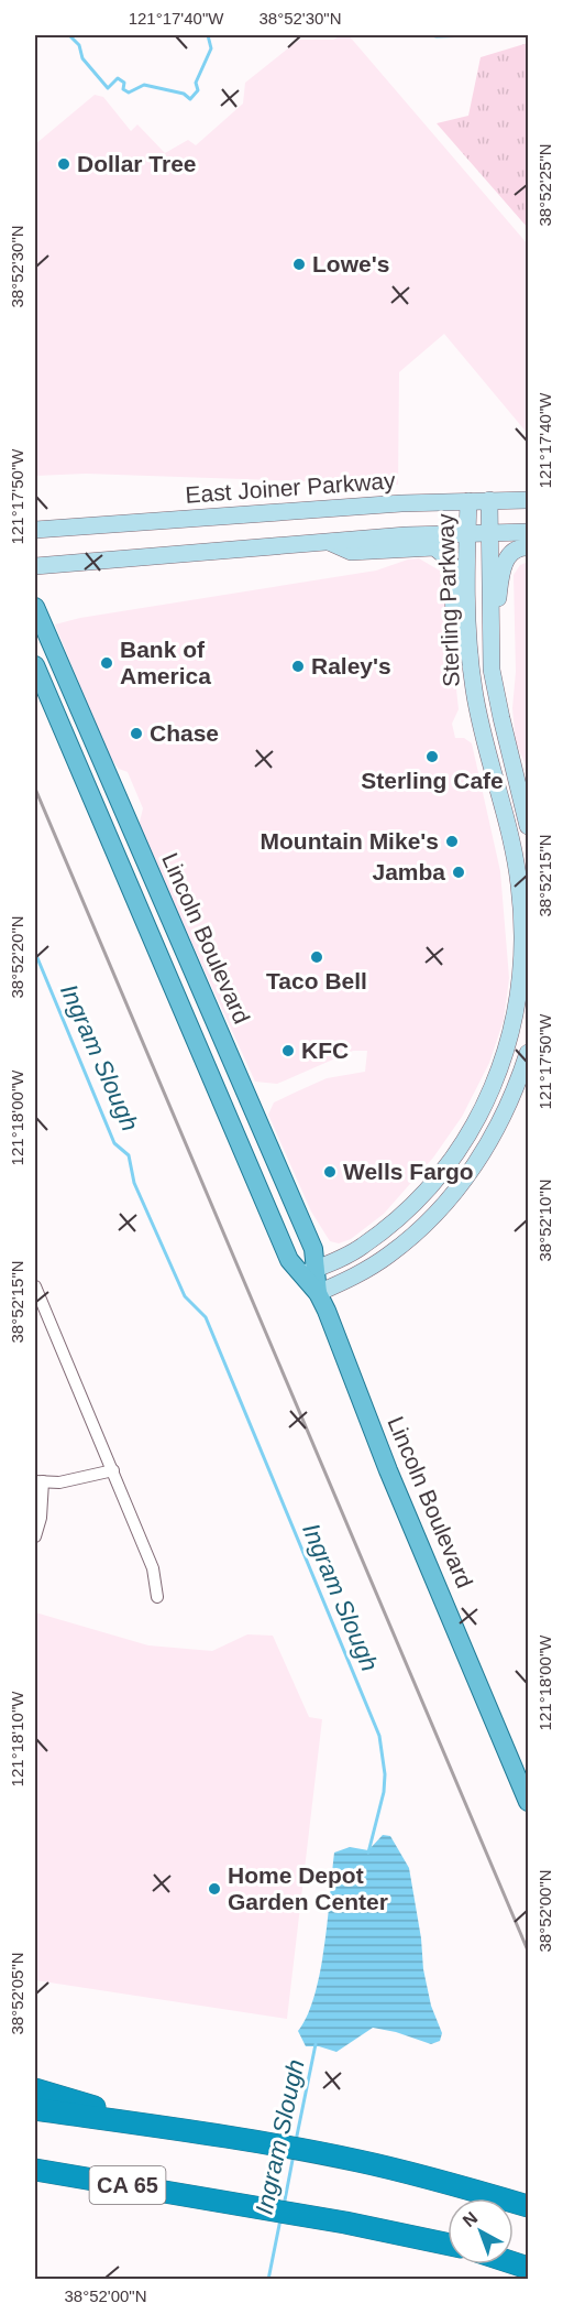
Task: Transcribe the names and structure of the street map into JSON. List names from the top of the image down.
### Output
{
  "streets": {
    "highway": ["CA 65"],
    "main road": ["Lincoln Boulevard"],
    "street": ["East Joiner Parkway", "Sterling Parkway"]
  },
  "crossings": [
    ["East Joiner Parkway", "Sterling Parkway"],
    ["Sterling Parkway", "Lincoln Boulevard"]
  ],
  "water": ["Ingram Slough"],
  "places": [
    "Dollar Tree",
    "Lowe's",
    "Bank of America",
    "Raley's",
    "Chase",
    "Sterling Cafe",
    "Mountain Mike's",
    "Jamba",
    "Taco Bell",
    "KFC",
    "Wells Fargo",
    "Home Depot Garden Center"
  ],
  "north": "top left",
  "coordinates": [
    "121°17'40\"W",
    "38°52'30\"N",
    "38°52'25\"N",
    "121°17'50\"W",
    "38°52'15\"N",
    "38°52'20\"N",
    "121°18'00\"W",
    "38°52'10\"N",
    "121°18'10\"W",
    "38°52'00\"N",
    "38°52'05\"N"
  ]
}
